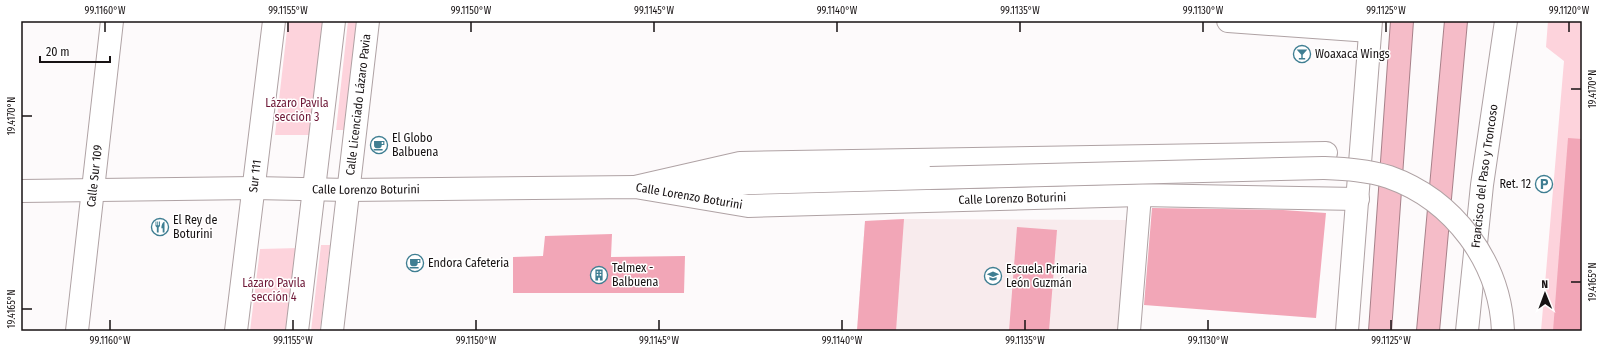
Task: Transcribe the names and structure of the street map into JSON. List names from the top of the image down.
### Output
{
  "streets": {
    "main road": [
      "Calle Licenciado Lázaro Pavia",
      "Calle Sur 109",
      "Sur 111",
      "Francisco del Paso y Troncoso",
      "Calle Lorenzo Boturini"
    ]
  },
  "crossings": [
    ["Calle Licenciado Lázaro Pavia", "Calle Lorenzo Boturini"],
    ["Calle Sur 109", "Calle Lorenzo Boturini"],
    ["Sur 111", "Calle Lorenzo Boturini"]
  ],
  "parks": ["Lázaro Pavila sección 3", "Lázaro Pavila sección 4"],
  "places": {
    "bar": ["Woaxaca Wings"],
    "cafe": ["El Globo Balbuena", "Endora Cafeteria"],
    "parking": ["Ret. 12"],
    "restaurant": ["El Rey de Boturini"],
    "building": ["Telmex - Balbuena"],
    "school or university": ["Escuela Primaria León Guzmán"]
  },
  "scale_bar": "20 m",
  "north": "top",
  "coordinates": [
    "99.1160°W",
    "99.1155°W",
    "99.1150°W",
    "99.1145°W",
    "99.1140°W",
    "99.1135°W",
    "99.1130°W",
    "99.1125°W",
    "99.1120°W",
    "19.4170°N",
    "19.4165°N"
  ]
}
